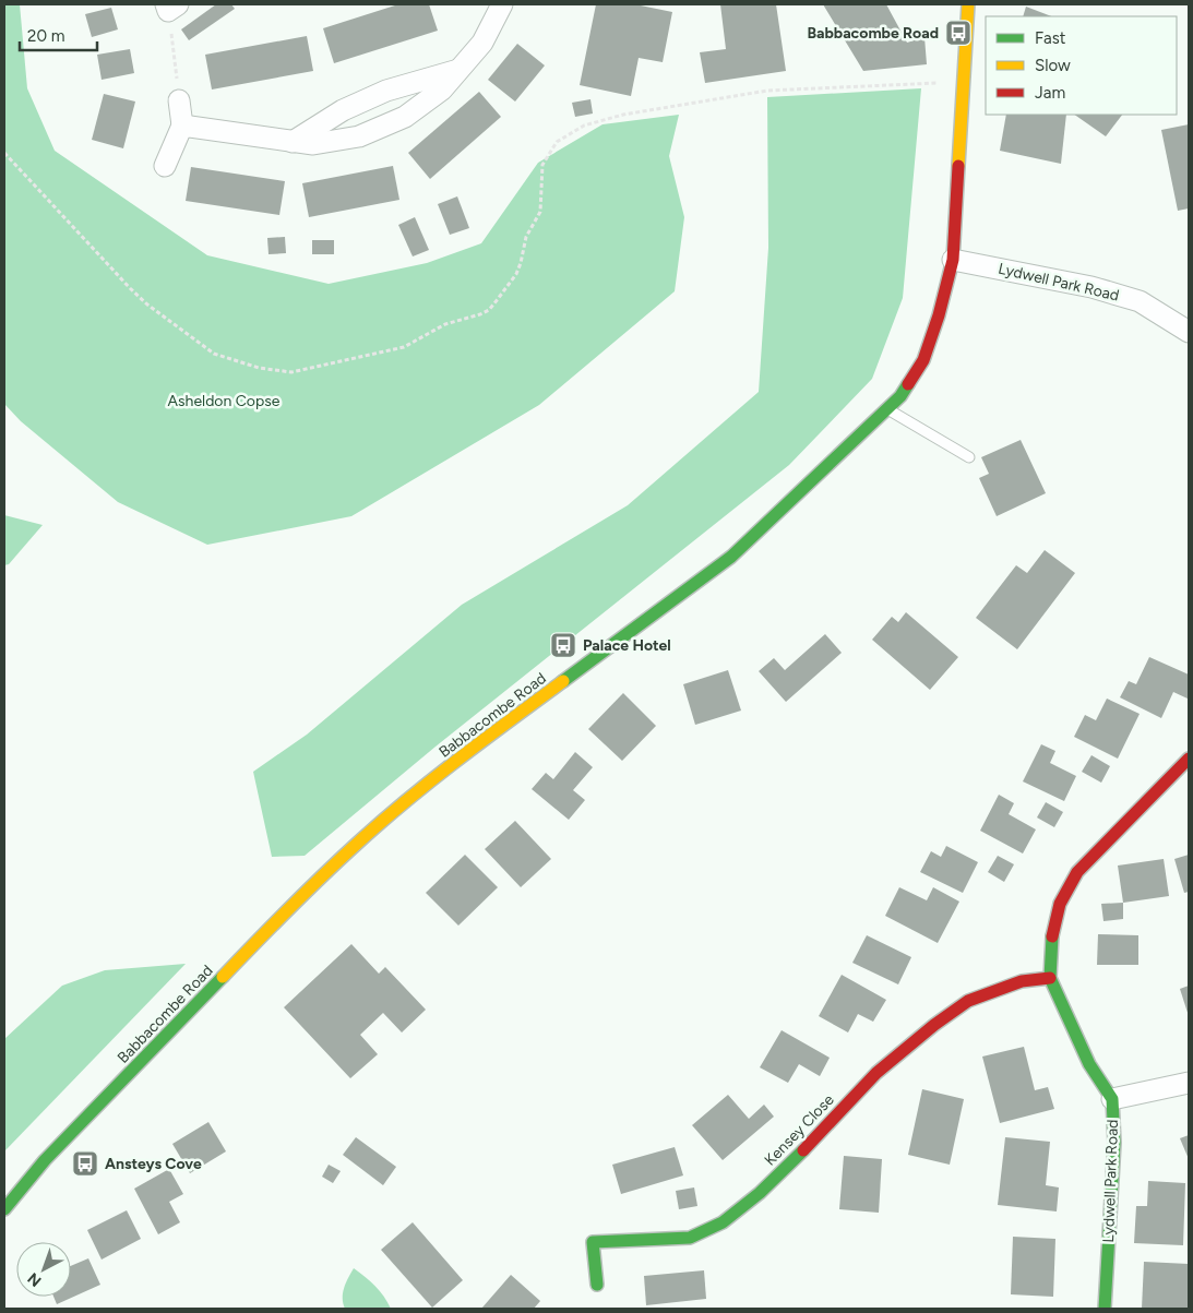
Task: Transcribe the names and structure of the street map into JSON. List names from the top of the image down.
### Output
{
  "streets": {
    "main road": ["Lydwell Park Road", "Babbacombe Road", "Kensey Close"]
  },
  "crossings": [
    ["Lydwell Park Road", "Babbacombe Road"],
    ["Lydwell Park Road", "Kensey Close"]
  ],
  "parks": ["Asheldon Copse"],
  "places": {
    "bus stop": ["Babbacombe Road", "Palace Hotel", "Ansteys Cove"]
  },
  "legend": ["Fast", "Slow", "Jam"],
  "scale_bar": "20 m",
  "north": "bottom left"
}
